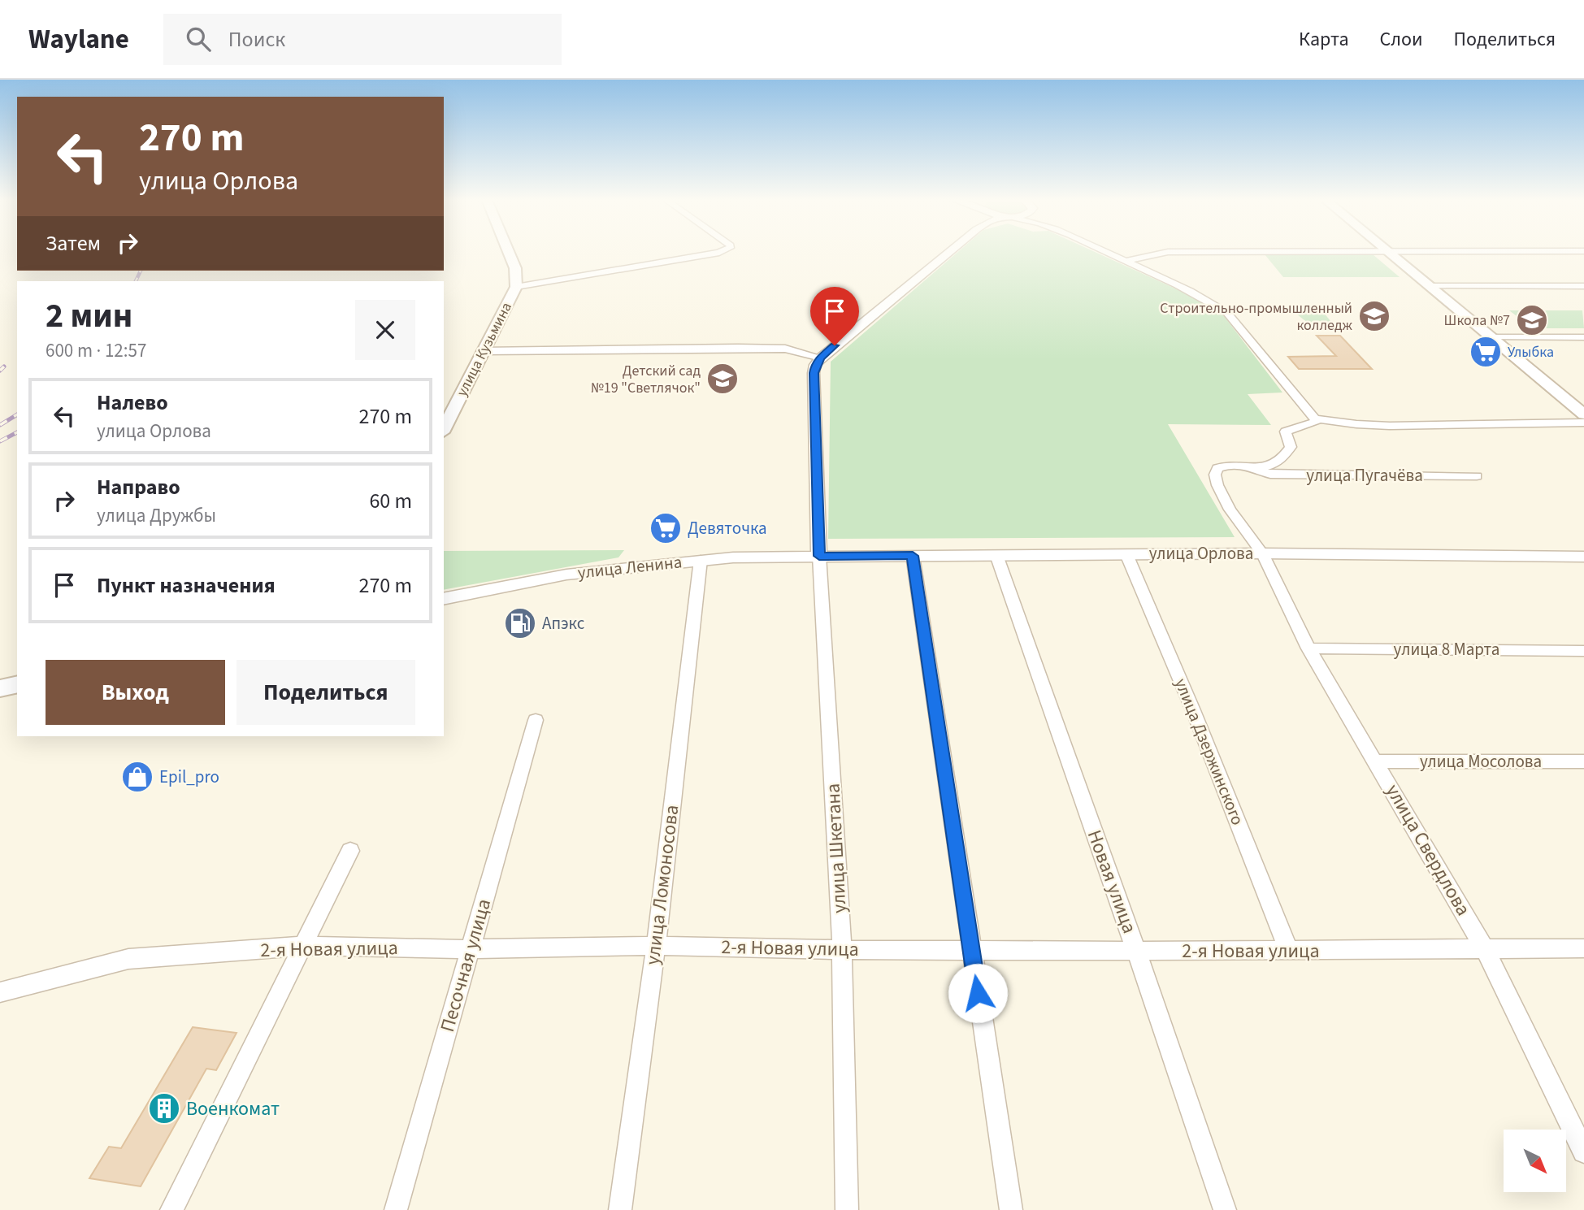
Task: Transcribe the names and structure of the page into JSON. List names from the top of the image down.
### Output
{
  "streets": {
    "main road": ["улица Кузьмина"],
    "street": [
      "улица Пугачёва",
      "улица Орлова",
      "улица Ленина",
      "улица 8 Марта",
      "улица Дзержинского",
      "улица Мосолова",
      "улица Шкетана",
      "улица Свердлова",
      "Новая улица",
      "улица Ломоносова",
      "2-я Новая улица",
      "Песочная улица"
    ]
  },
  "crossings": [
    ["улица Пугачёва", "улица Орлова"],
    ["улица Пугачёва", "улица Свердлова"],
    ["улица Орлова", "улица Ленина"],
    ["улица Орлова", "улица Дзержинского"],
    ["улица Орлова", "улица Шкетана"],
    ["улица Орлова", "улица Свердлова"],
    ["улица Орлова", "Новая улица"],
    ["улица Ленина", "улица Шкетана"],
    ["улица Ленина", "улица Ломоносова"],
    ["улица 8 Марта", "улица Свердлова"],
    ["улица Дзержинского", "2-я Новая улица"],
    ["улица Мосолова", "улица Свердлова"],
    ["улица Шкетана", "2-я Новая улица"],
    ["улица Свердлова", "2-я Новая улица"],
    ["Новая улица", "2-я Новая улица"],
    ["улица Ломоносова", "2-я Новая улица"],
    ["2-я Новая улица", "Песочная улица"]
  ],
  "places": {
    "school or university": ["Строительно-промышленный колледж", "Школа №7", "Детский сад №19 \"Светлячок\""],
    "supermarket": ["Улыбка", "Девяточка"],
    "fuel station": ["Апэкс"],
    "shop": ["Epil_pro"],
    "building": ["Военкомат"]
  },
  "north": "bottom right",
  "page": {
    "header": "Waylane",
    "search": "Поиск",
    "nav": ["Карта", "Слои", "Поделиться"],
    "turn": ["270 m", "улица Орлова"],
    "then": "Затем",
    "heading": ["2 мин", "600 m · 12:57"],
    "list": [
      {
        "name": "Налево",
        "note": "улица Орлова",
        "value": "270 m"
      },
      {
        "name": "Направо",
        "note": "улица Дружбы",
        "value": "60 m"
      },
      {
        "name": "Пункт назначения",
        "value": "270 m"
      }
    ],
    "buttons": ["Выход", "Поделиться"]
  }
}
